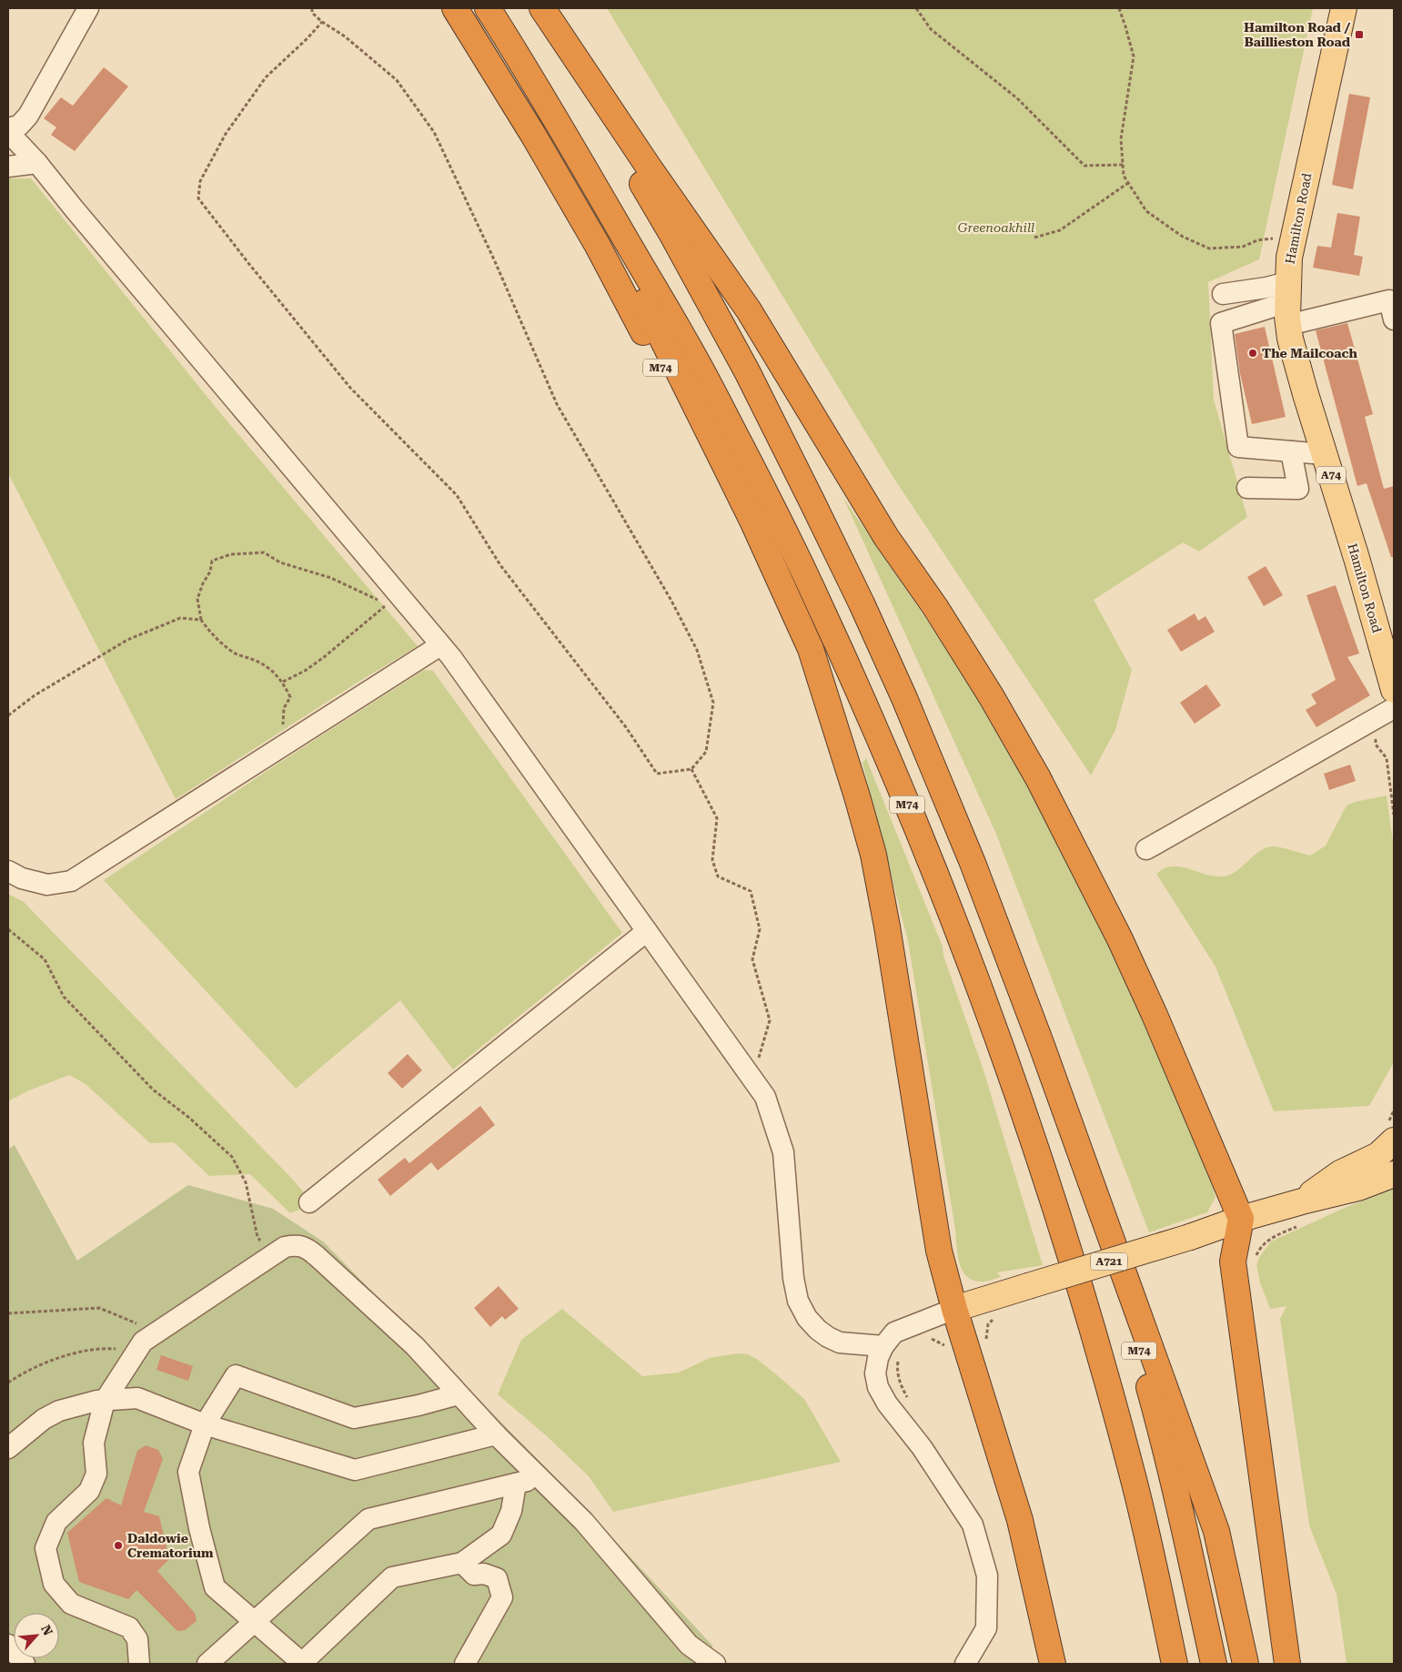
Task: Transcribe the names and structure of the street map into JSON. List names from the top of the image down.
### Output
{
  "streets": {
    "highway": ["M74"],
    "main road": ["Hamilton Road", "A74", "A721"]
  },
  "crossings": [
    ["M74", "A721"]
  ],
  "parks": ["Greenoakhill"],
  "places": {
    "transit": ["Hamilton Road / Baillieston Road"],
    "other": ["The Mailcoach", "Daldowie Crematorium"]
  },
  "north": "top right"
}
